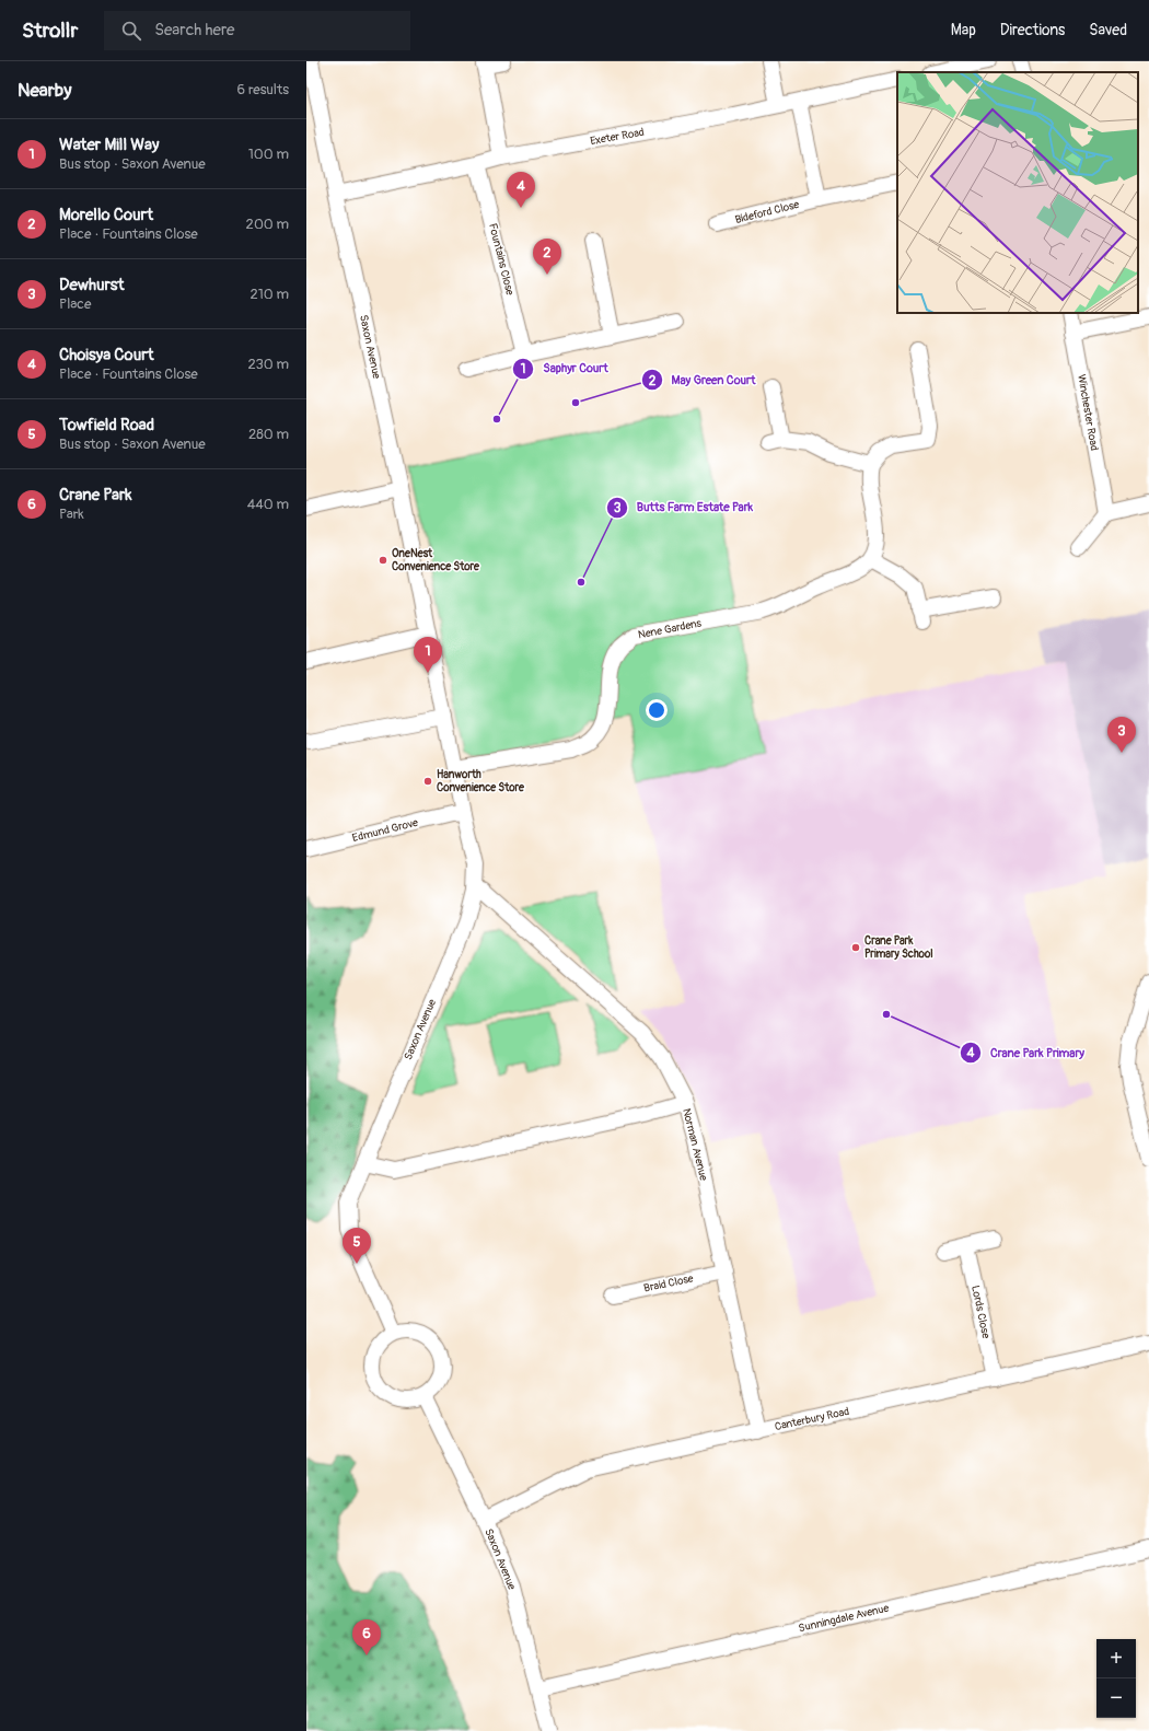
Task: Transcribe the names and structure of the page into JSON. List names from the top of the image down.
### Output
{
  "streets": {
    "street": [
      "Exeter Road",
      "Bideford Close",
      "Fountains Close",
      "Saxon Avenue",
      "Winchester Road",
      "Nene Gardens",
      "Edmund Grove",
      "Norman Avenue",
      "Braid Close",
      "Lords Close",
      "Canterbury Road",
      "Sunningdale Avenue"
    ]
  },
  "crossings": [
    ["Exeter Road", "Fountains Close"],
    ["Exeter Road", "Saxon Avenue"],
    ["Saxon Avenue", "Nene Gardens"],
    ["Saxon Avenue", "Edmund Grove"],
    ["Saxon Avenue", "Norman Avenue"],
    ["Saxon Avenue", "Canterbury Road"],
    ["Saxon Avenue", "Sunningdale Avenue"],
    ["Norman Avenue", "Braid Close"],
    ["Norman Avenue", "Canterbury Road"],
    ["Lords Close", "Canterbury Road"]
  ],
  "places": [
    "May Green Court",
    "Saphyr Court",
    "OneNest Convenience Store",
    "Butts Farm Estate Park",
    "Hanworth Convenience Store",
    "Crane Park Primary School",
    "Crane Park Primary"
  ],
  "page": {
    "header": "Strollr",
    "search": "Search here",
    "nav": ["Map", "Directions", "Saved"],
    "heading": ["Nearby", "6 results"],
    "list": [
      {
        "mark": "1",
        "name": "Water Mill Way",
        "note": "Bus stop · Saxon Avenue",
        "value": "100 m"
      },
      {
        "mark": "2",
        "name": "Morello Court",
        "note": "Place · Fountains Close",
        "value": "200 m"
      },
      {
        "mark": "3",
        "name": "Dewhurst",
        "note": "Place",
        "value": "210 m"
      },
      {
        "mark": "4",
        "name": "Choisya Court",
        "note": "Place · Fountains Close",
        "value": "230 m"
      },
      {
        "mark": "5",
        "name": "Towfield Road",
        "note": "Bus stop · Saxon Avenue",
        "value": "280 m"
      },
      {
        "mark": "6",
        "name": "Crane Park",
        "note": "Park",
        "value": "440 m"
      }
    ],
    "pins": [
      "4",
      "2",
      "1",
      "3",
      "5",
      "6"
    ],
    "map_buttons": ["+", "−"]
  }
}
